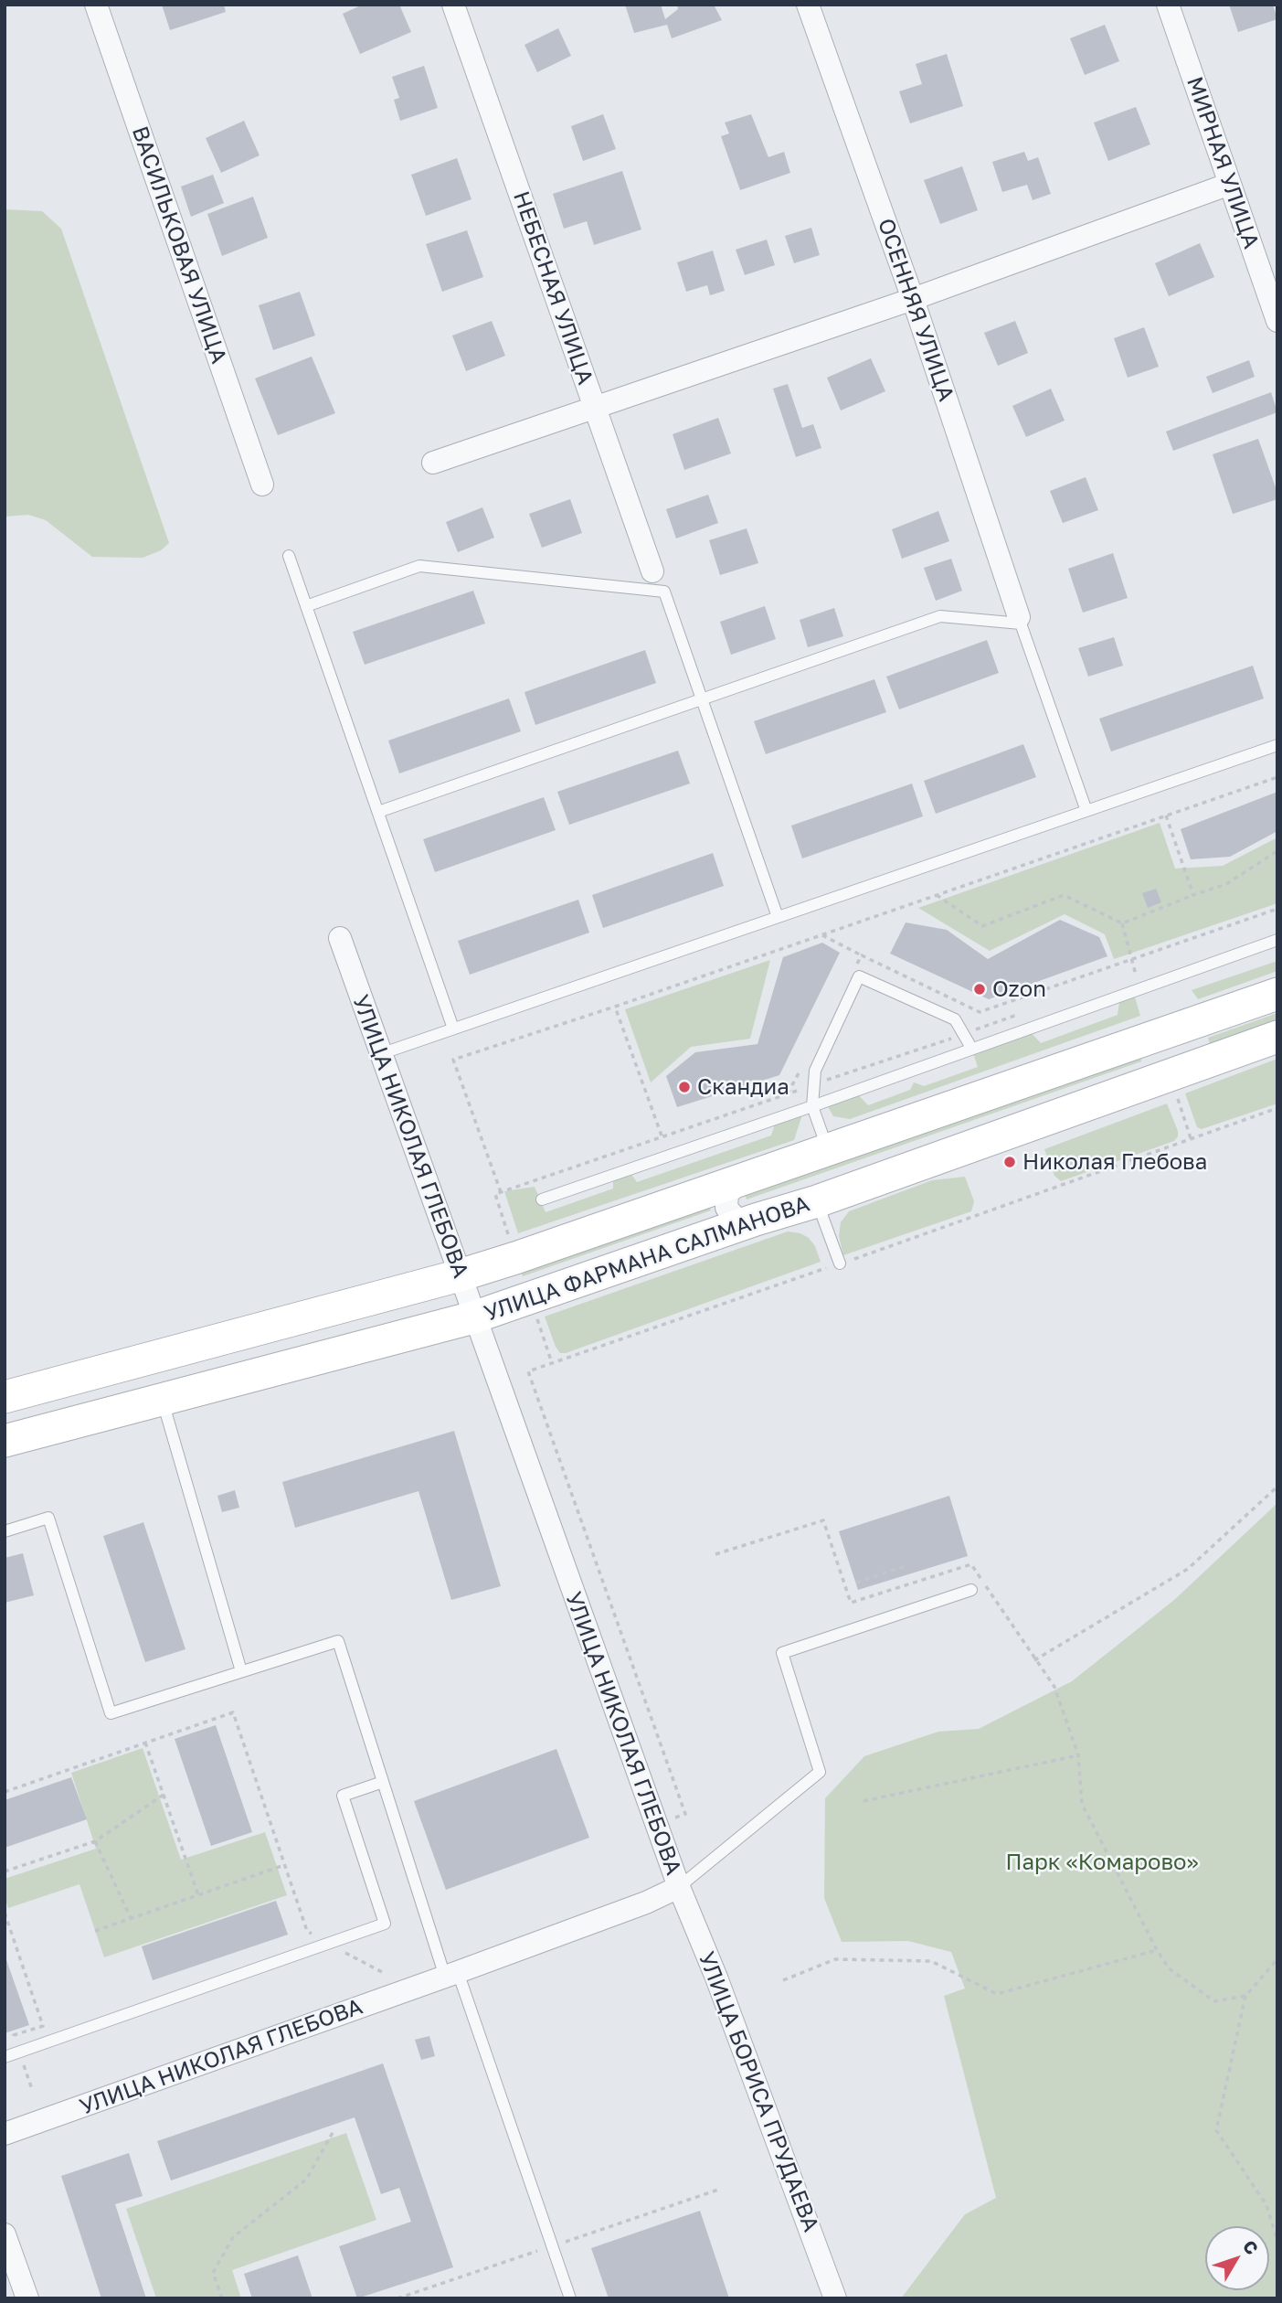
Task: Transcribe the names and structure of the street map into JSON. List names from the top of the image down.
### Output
{
  "streets": {
    "street": [
      "МИРНАЯ УЛИЦА",
      "ВАСИЛЬКОВАЯ УЛИЦА",
      "НЕБЕСНАЯ УЛИЦА",
      "ОСЕННЯЯ УЛИЦА",
      "УЛИЦА НИКОЛАЯ ГЛЕБОВА",
      "УЛИЦА ФАРМАНА САЛМАНОВА",
      "УЛИЦА БОРИСА ПРУДАЕВА"
    ]
  },
  "crossings": [
    ["УЛИЦА НИКОЛАЯ ГЛЕБОВА", "УЛИЦА ФАРМАНА САЛМАНОВА"],
    ["УЛИЦА НИКОЛАЯ ГЛЕБОВА", "УЛИЦА БОРИСА ПРУДАЕВА"]
  ],
  "parks": ["Парк «Комарово»"],
  "places": ["Ozon", "Скандиа", "Николая Глебова"],
  "north": "top right"
}
